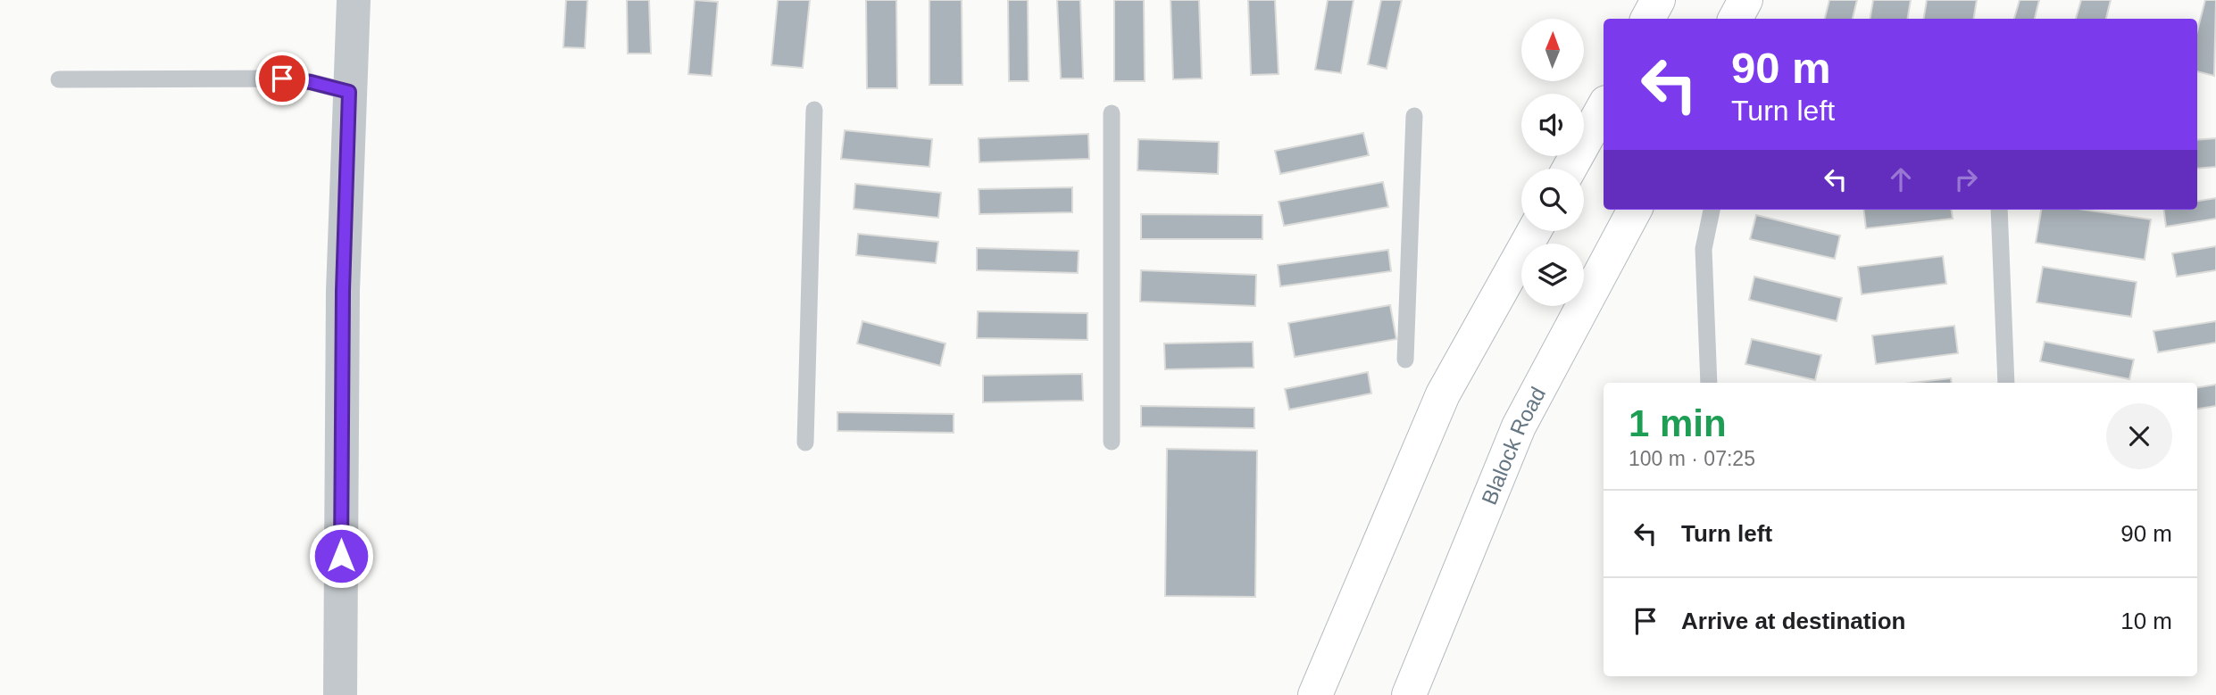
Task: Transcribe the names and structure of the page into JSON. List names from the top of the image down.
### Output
{
  "streets": {
    "main road": ["Blalock Road"]
  },
  "north": "top",
  "page": {
    "turn": ["90 m", "Turn left"],
    "heading": ["1 min", "100 m · 07:25"],
    "list": [
      {
        "name": "Turn left",
        "value": "90 m"
      },
      {
        "name": "Arrive at destination",
        "value": "10 m"
      }
    ]
  }
}
